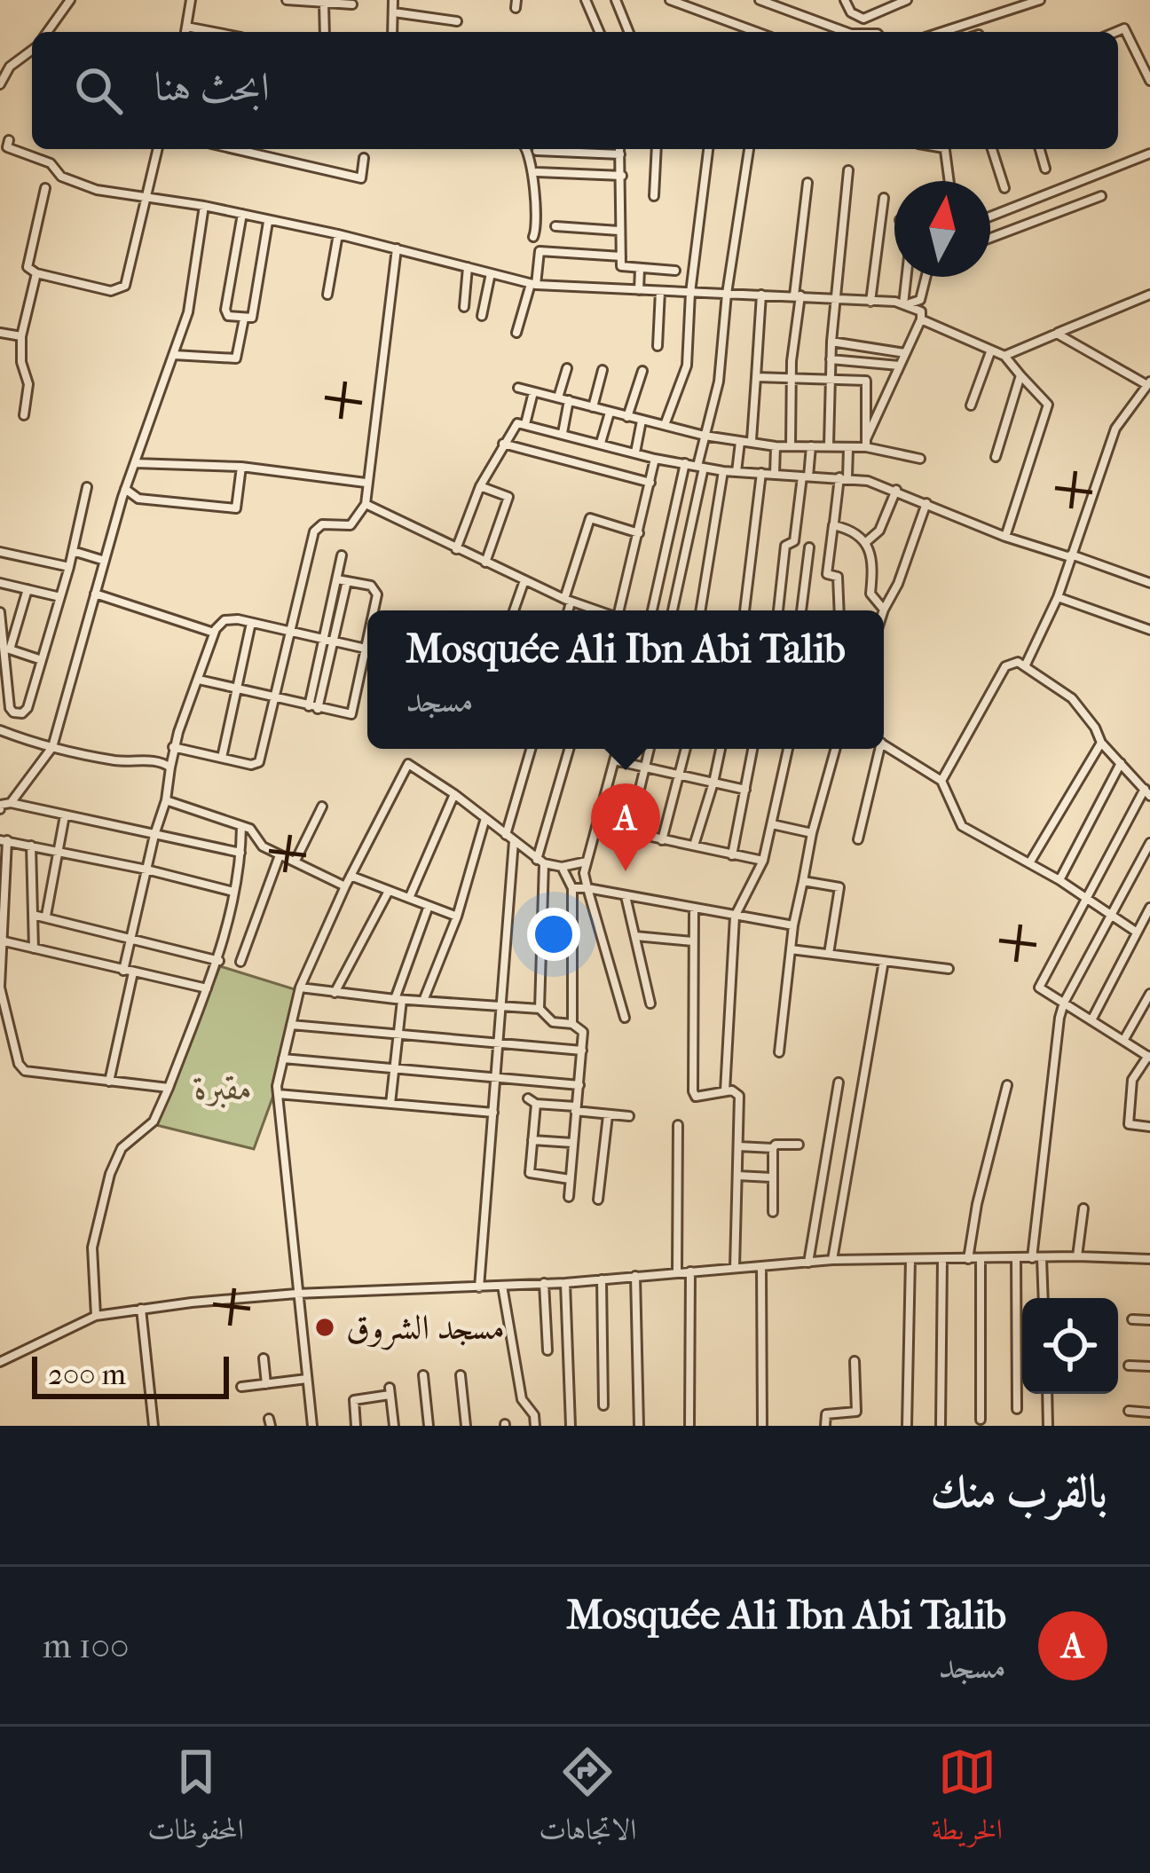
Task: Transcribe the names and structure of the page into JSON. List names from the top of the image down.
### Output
{
  "parks": ["مقبرة"],
  "places": ["مسجد الشروق"],
  "scale_bar": "200 m",
  "north": "top",
  "page": {
    "search": "ابحث هنا",
    "popup": ["Mosquée Ali Ibn Abi Talib", "مسجد"],
    "pins": "A",
    "scale": "200 m",
    "heading": "بالقرب منك",
    "list": [
      {
        "mark": "A",
        "name": "Mosquée Ali Ibn Abi Talib",
        "note": "مسجد",
        "value": "100 m"
      }
    ],
    "nav": ["الخريطة", "الاتجاهات", "المحفوظات"]
  }
}
